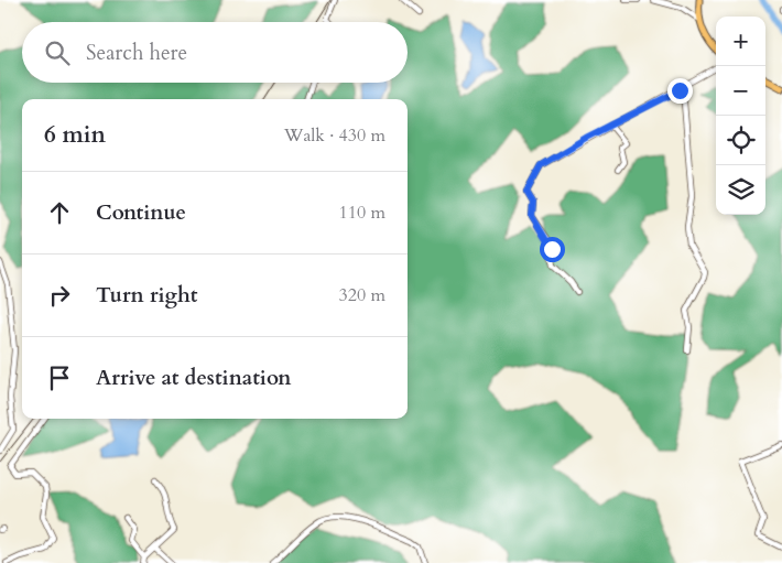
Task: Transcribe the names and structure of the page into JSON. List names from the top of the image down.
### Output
{
  "page": {
    "map_buttons": ["+", "−"],
    "search": "Search here",
    "heading": ["6 min", "Walk · 430 m"],
    "list": [
      ["Continue", "110 m"],
      ["Turn right", "320 m"],
      "Arrive at destination"
    ]
  }
}
